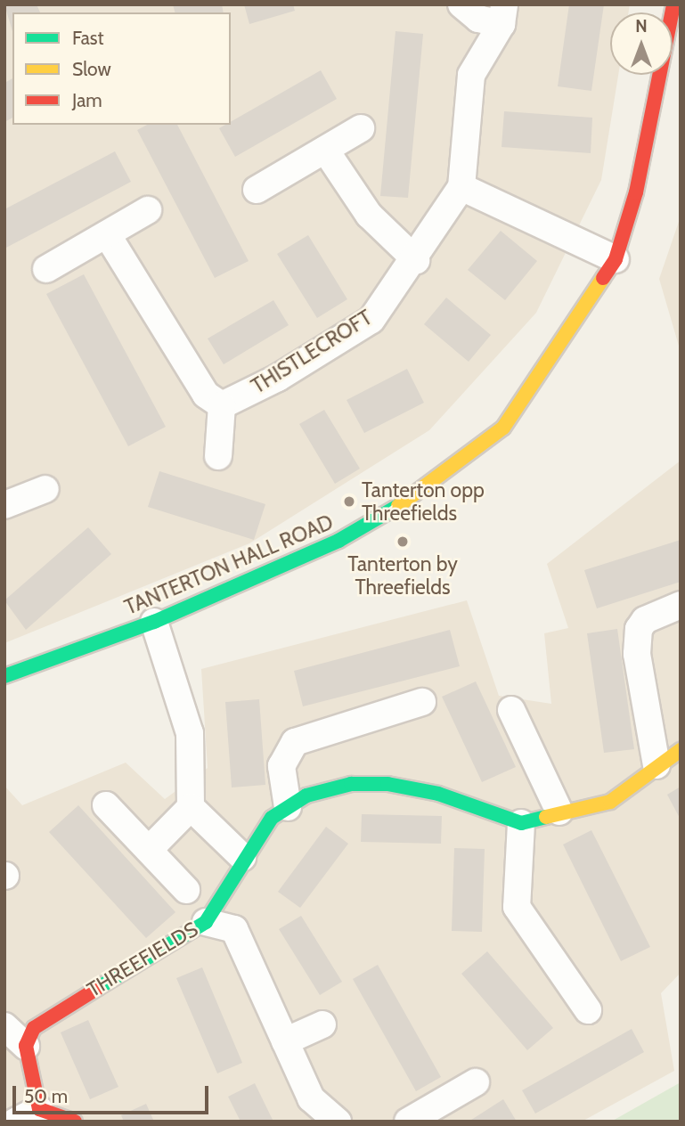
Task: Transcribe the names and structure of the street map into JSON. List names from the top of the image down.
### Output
{
  "streets": {
    "street": ["THISTLECROFT", "TANTERTON HALL ROAD", "THREEFIELDS"]
  },
  "places": ["Tanterton opp Threefields", "Tanterton by Threefields"],
  "legend": ["Fast", "Slow", "Jam"],
  "scale_bar": "50 m",
  "north": "top"
}
